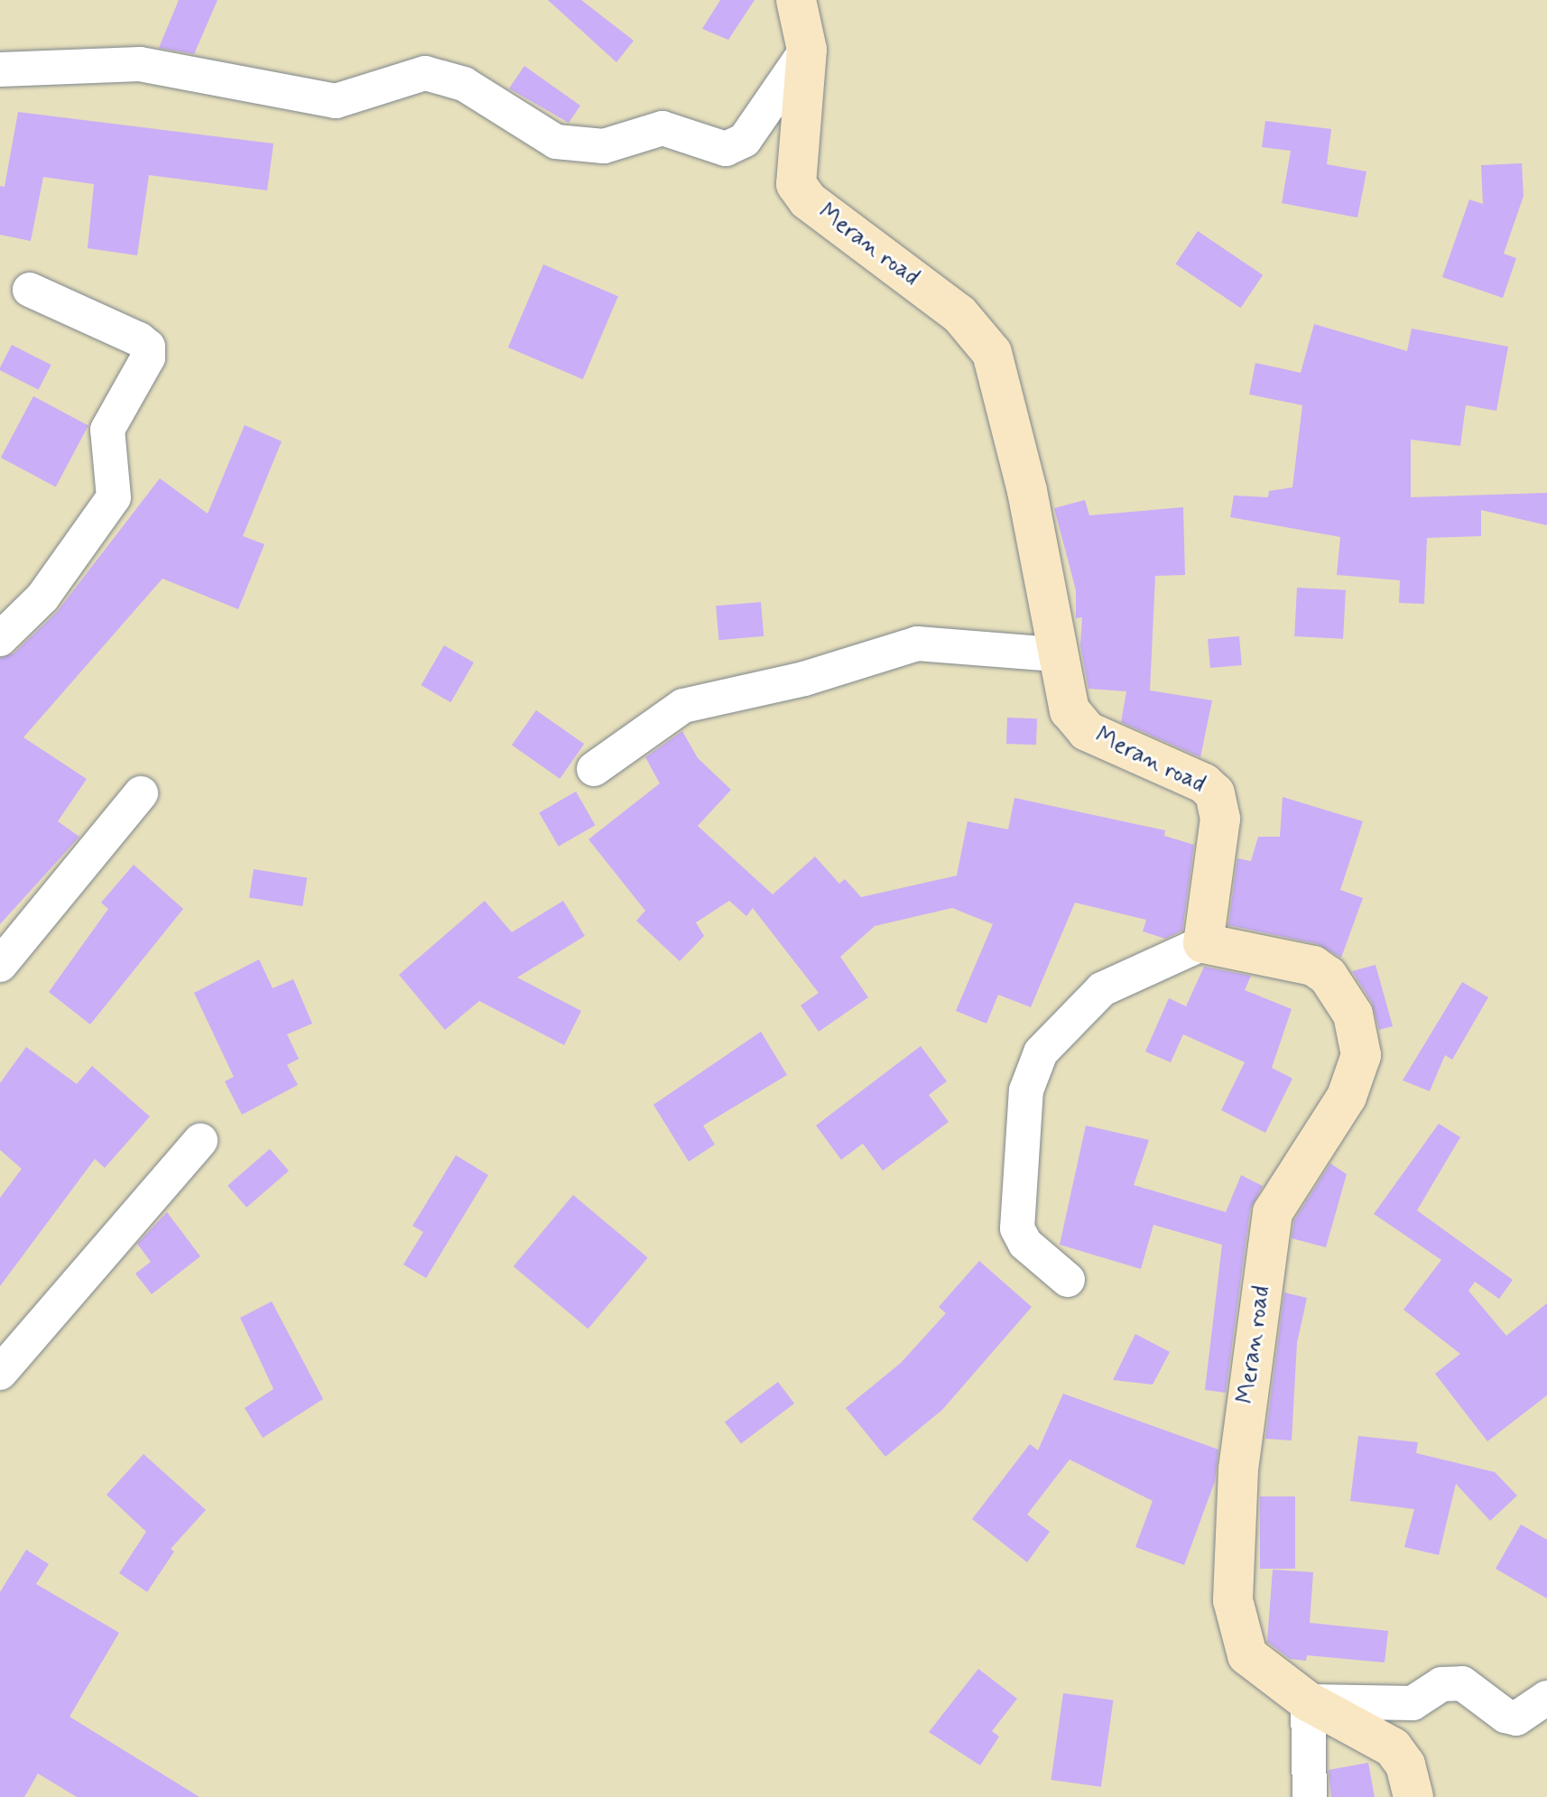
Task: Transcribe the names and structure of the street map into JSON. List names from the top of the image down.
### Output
{
  "streets": {
    "street": ["Meran road"]
  }
}
